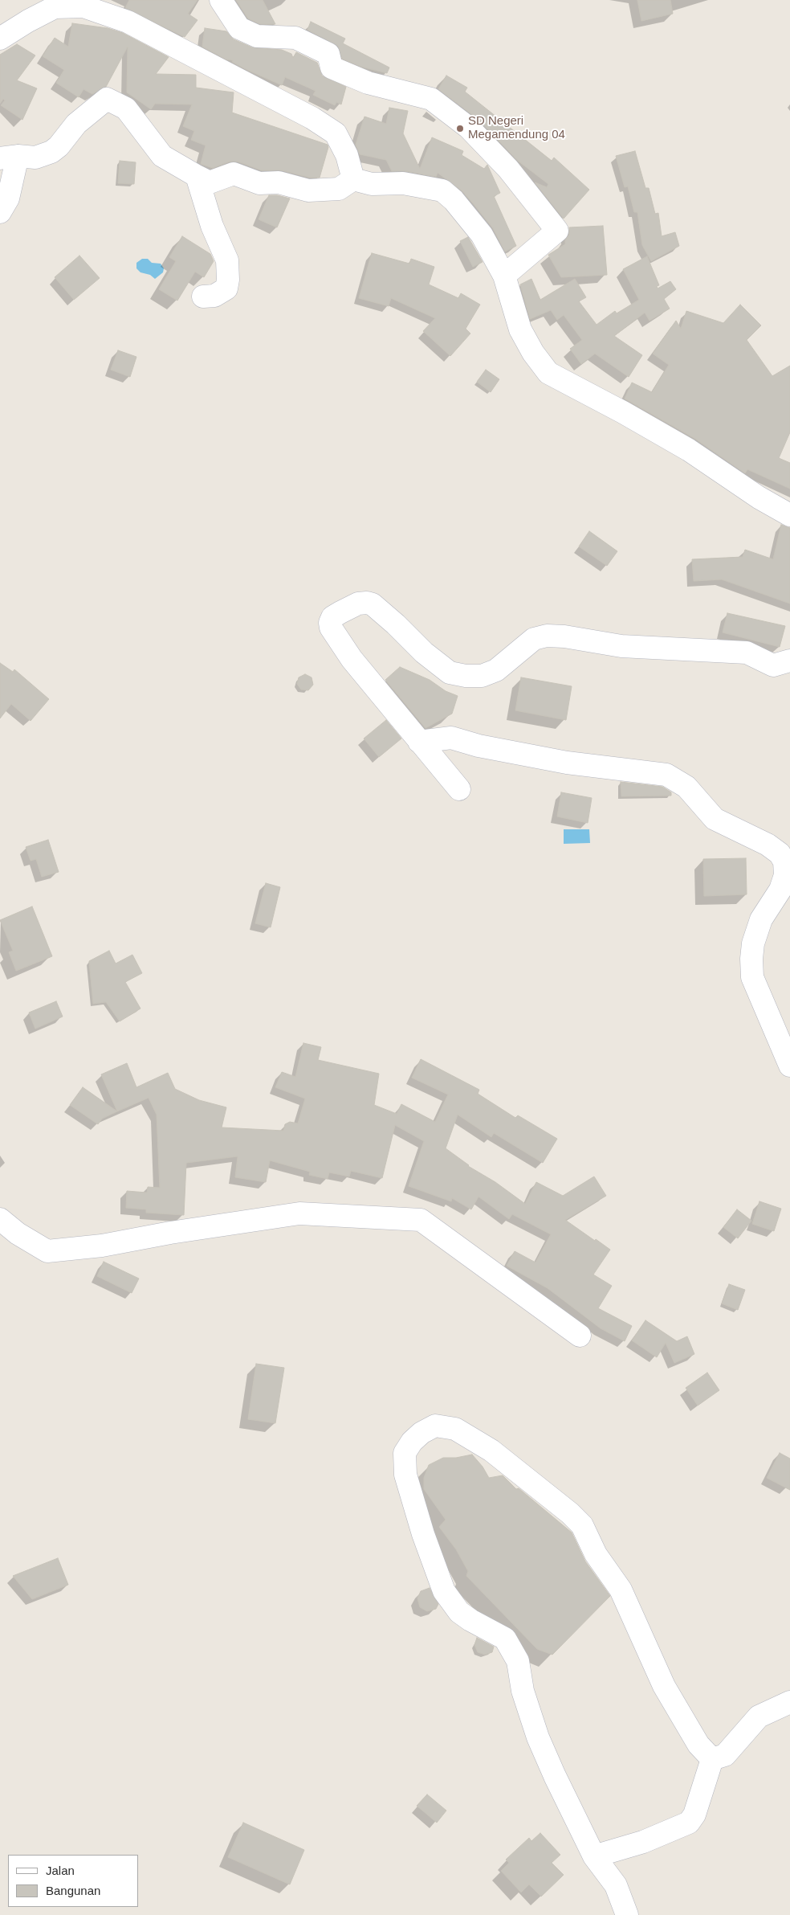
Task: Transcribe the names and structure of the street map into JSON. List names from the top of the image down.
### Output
{
  "places": ["SD Negeri Megamendung 04"],
  "legend": ["Jalan", "Bangunan"]
}
